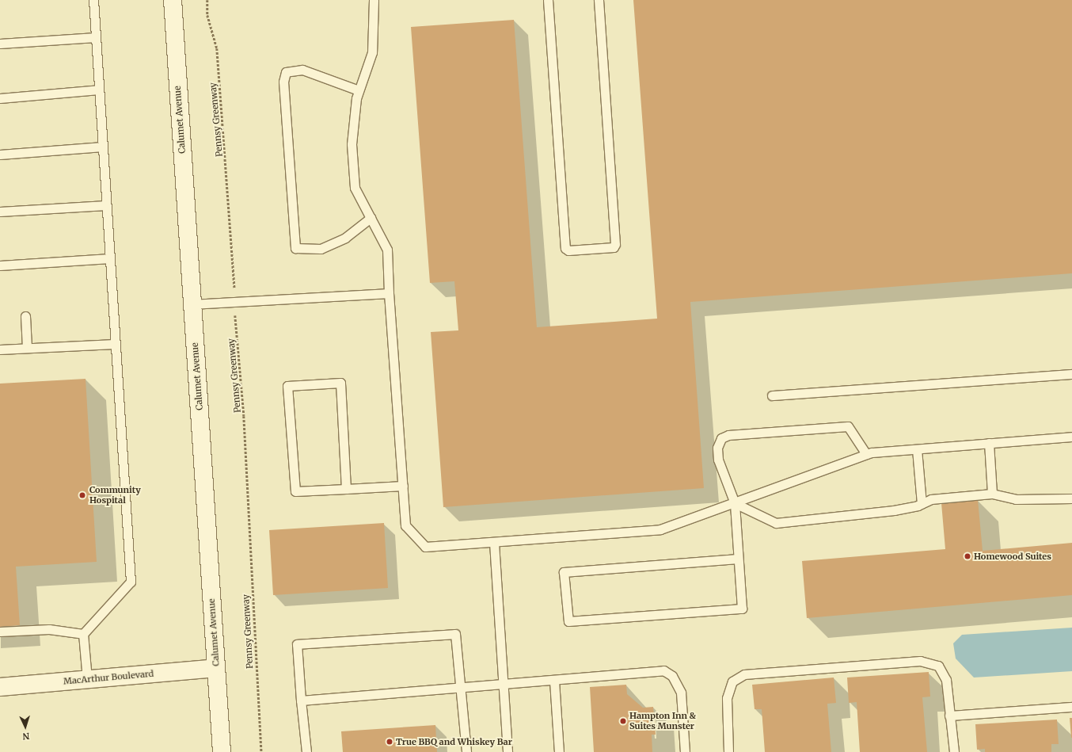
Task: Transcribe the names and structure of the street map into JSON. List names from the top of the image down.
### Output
{
  "streets": {
    "main road": ["Calumet Avenue", "MacArthur Boulevard"],
    "path": ["Pennsy Greenway"]
  },
  "crossings": [
    ["Calumet Avenue", "MacArthur Boulevard"]
  ],
  "places": [
    "Community Hospital",
    "Homewood Suites",
    "Hampton Inn & Suites Munster",
    "True BBQ and Whiskey Bar"
  ],
  "north": "bottom"
}
